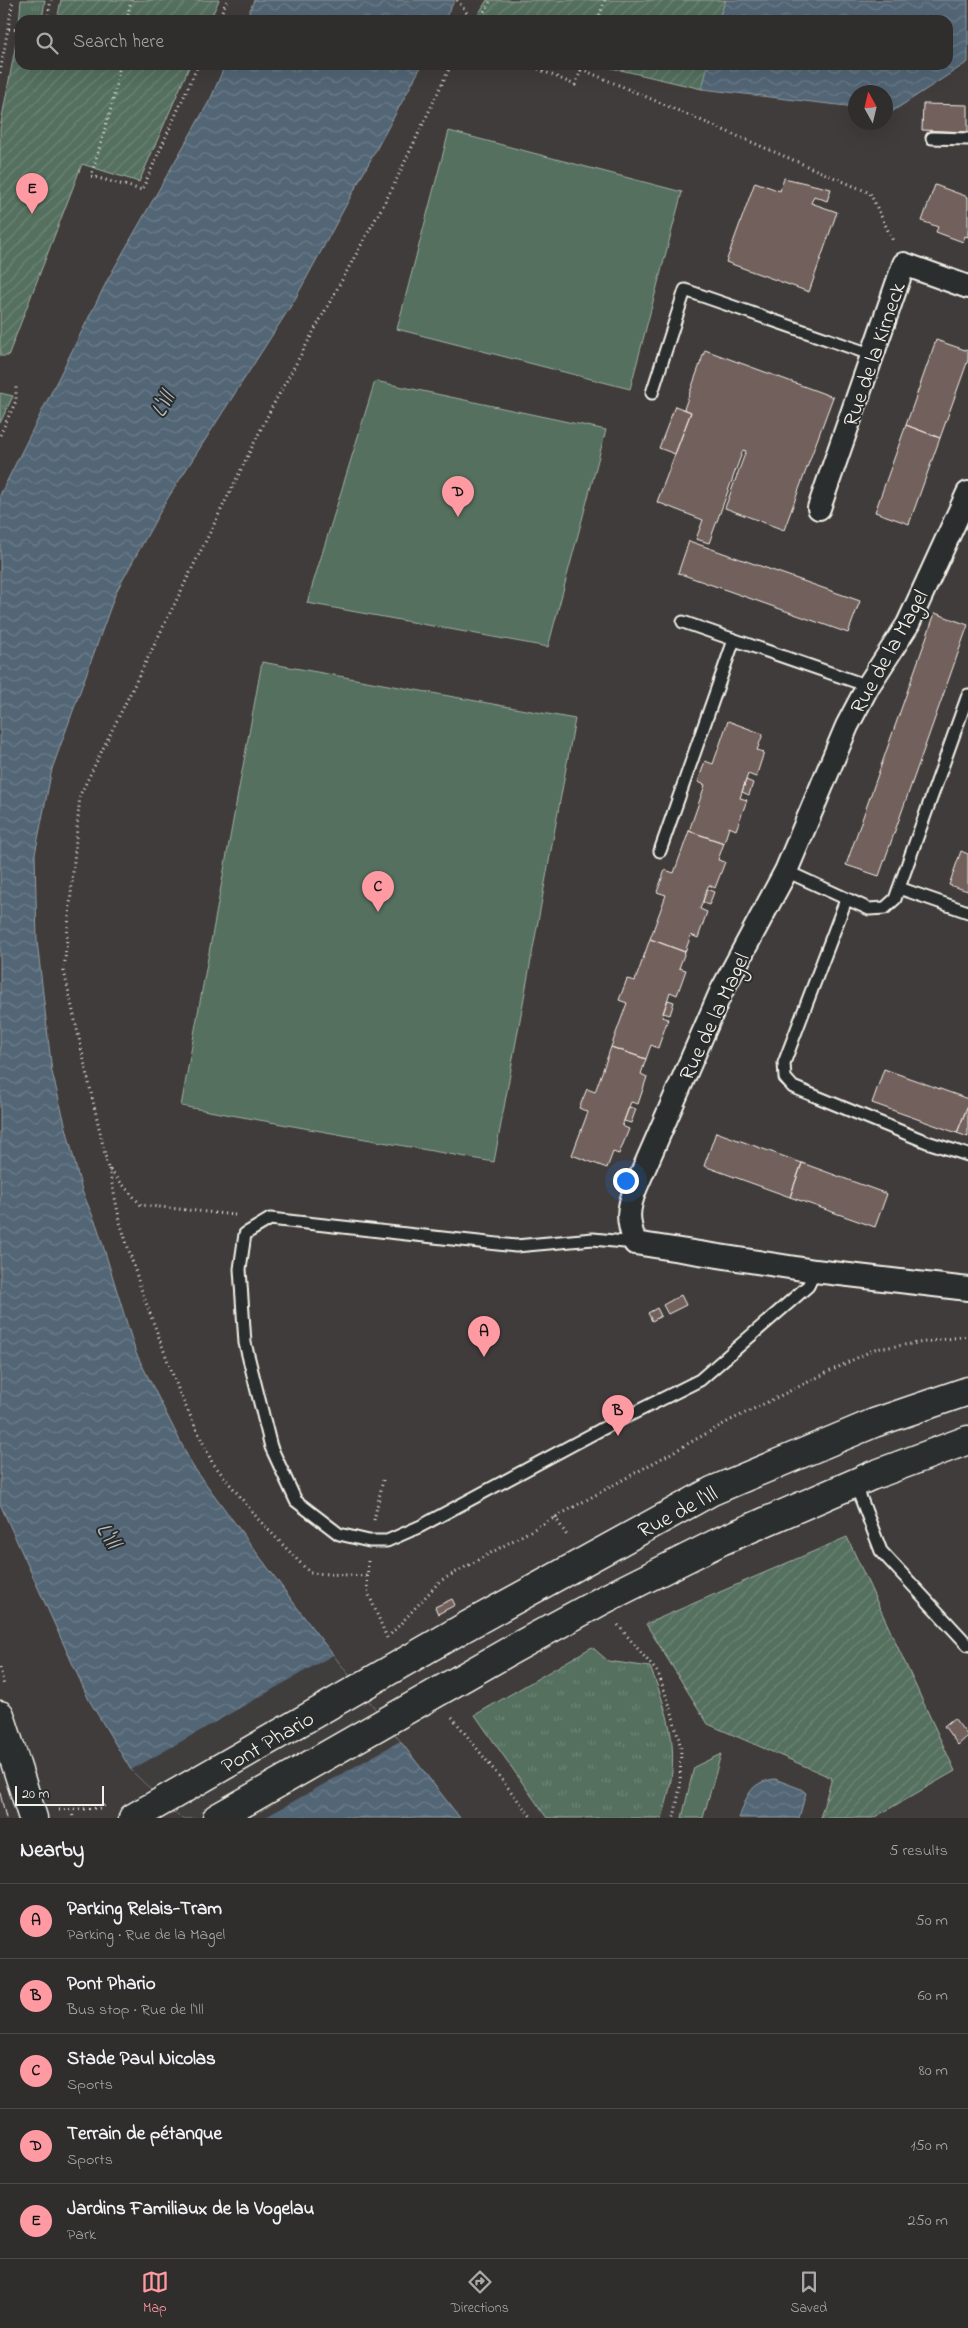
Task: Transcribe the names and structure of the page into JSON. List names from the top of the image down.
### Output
{
  "streets": {
    "main road": ["Rue de l'Ill", "Pont Phario"],
    "street": ["Rue de la Kirneck", "Rue de la Magel"]
  },
  "crossings": [
    ["Rue de l'Ill", "Pont Phario"]
  ],
  "water": ["L'Ill"],
  "scale_bar": "20 m",
  "north": "top",
  "page": {
    "search": "Search here",
    "pins": [
      "E",
      "D",
      "C",
      "A",
      "B"
    ],
    "scale": "20 m",
    "heading": ["Nearby", "5 results"],
    "list": [
      {
        "mark": "A",
        "name": "Parking Relais-Tram",
        "note": "Parking · Rue de la Magel",
        "value": "50 m"
      },
      {
        "mark": "B",
        "name": "Pont Phario",
        "note": "Bus stop · Rue de l'Ill",
        "value": "60 m"
      },
      {
        "mark": "C",
        "name": "Stade Paul Nicolas",
        "note": "Sports",
        "value": "80 m"
      },
      {
        "mark": "D",
        "name": "Terrain de pétanque",
        "note": "Sports",
        "value": "150 m"
      },
      {
        "mark": "E",
        "name": "Jardins Familiaux de la Vogelau",
        "note": "Park",
        "value": "250 m"
      }
    ],
    "nav": ["Map", "Directions", "Saved"]
  }
}
